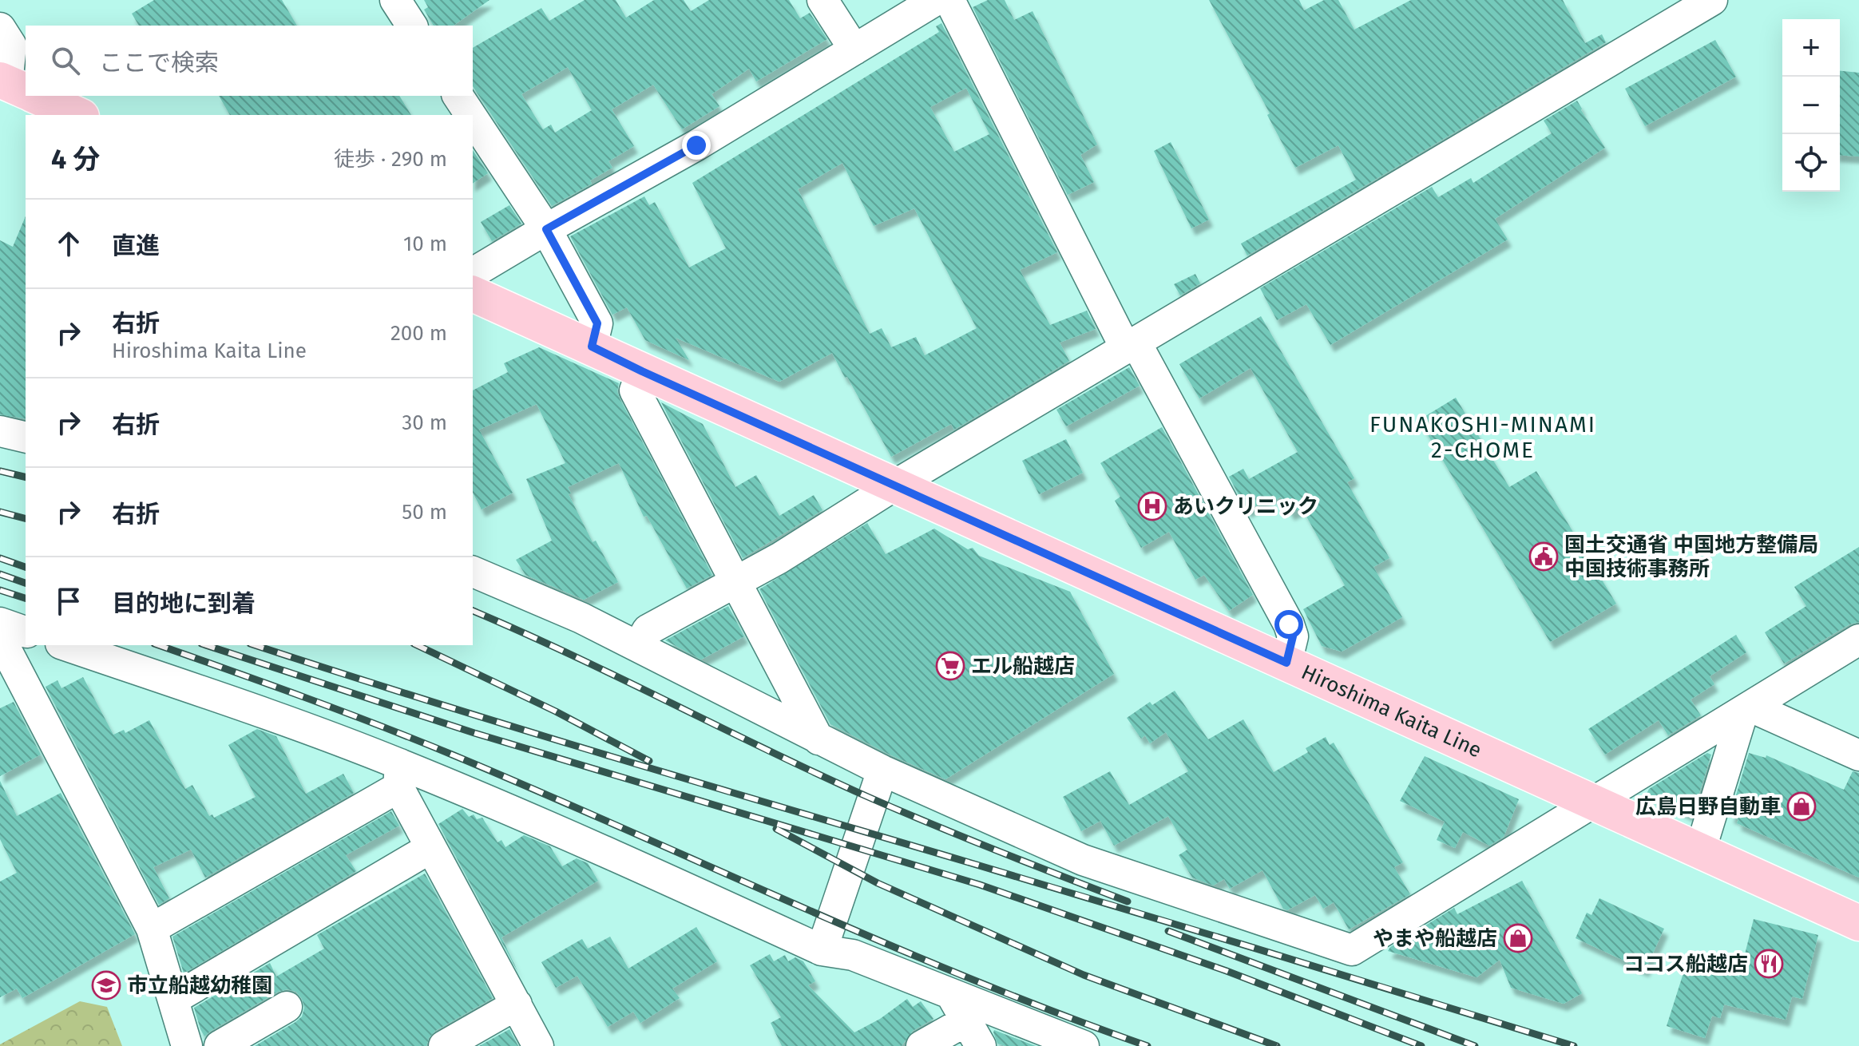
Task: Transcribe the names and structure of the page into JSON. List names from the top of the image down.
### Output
{
  "streets": {
    "main road": ["Hiroshima Kaita Line"]
  },
  "districts": ["FUNAKOSHI-MINAMI 2-CHOME"],
  "places": {
    "hospital": ["あいクリニック"],
    "public building": ["国土交通省 中国地方整備局 中国技術事務所"],
    "supermarket": ["エル船越店"],
    "shop": ["広島日野自動車", "やまや船越店"],
    "restaurant": ["ココス船越店"],
    "school or university": ["市立船越幼稚園"]
  },
  "page": {
    "map_buttons": ["+", "−"],
    "search": "ここで検索",
    "heading": ["4 分", "徒歩 · 290 m"],
    "list": [
      ["直進", "10 m"],
      ["右折", "Hiroshima Kaita Line", "200 m"],
      ["右折", "30 m"],
      ["右折", "50 m"],
      "目的地に到着"
    ]
  }
}
